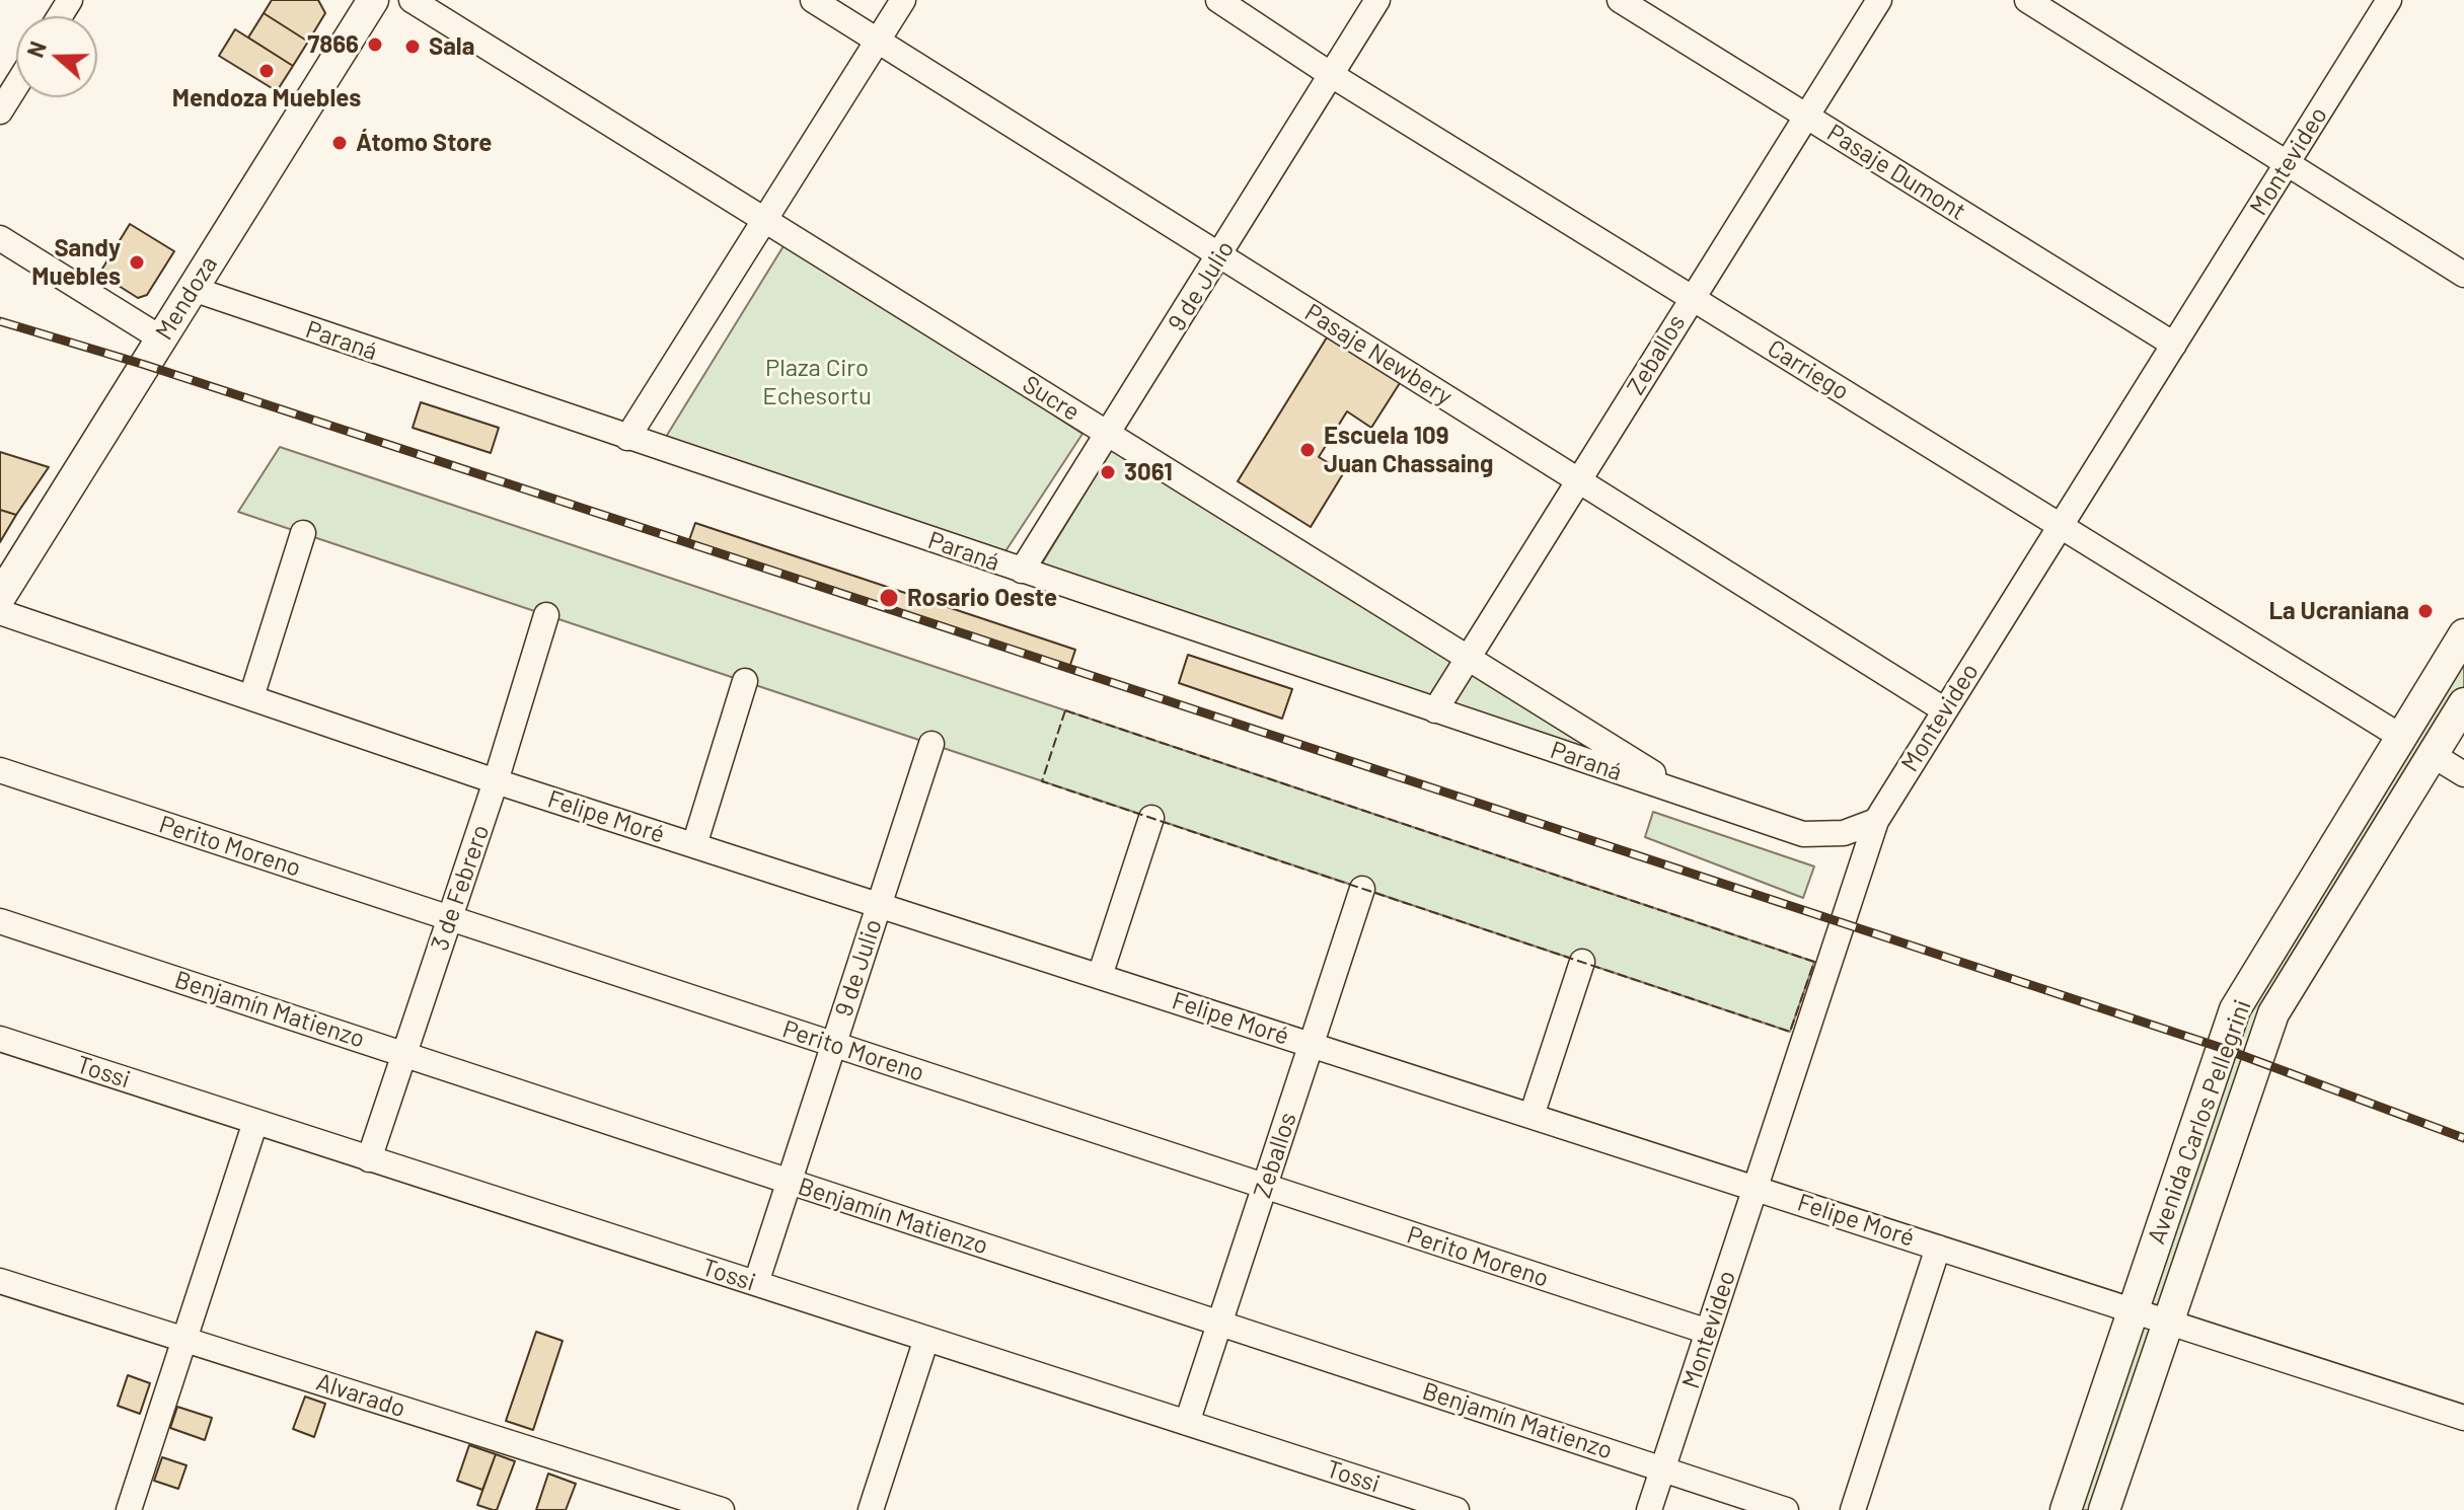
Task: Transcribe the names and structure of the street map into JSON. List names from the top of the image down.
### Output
{
  "streets": {
    "main road": ["Mendoza", "Avenida Carlos Pellegrini"],
    "street": [
      "Montevideo",
      "Pasaje Dumont",
      "9 de Julio",
      "Paraná",
      "Pasaje Newbery",
      "Zeballos",
      "Carriego",
      "Sucre",
      "Felipe Moré",
      "Perito Moreno",
      "3 de Febrero",
      "Benjamín Matienzo",
      "Tossi",
      "Alvarado"
    ]
  },
  "crossings": [
    ["Montevideo", "Pasaje Dumont"],
    ["Montevideo", "Paraná"],
    ["Montevideo", "Pasaje Newbery"],
    ["Montevideo", "Carriego"],
    ["Montevideo", "Felipe Moré"],
    ["Montevideo", "Perito Moreno"],
    ["Montevideo", "Benjamín Matienzo"],
    ["Pasaje Dumont", "Zeballos"],
    ["9 de Julio", "Paraná"],
    ["9 de Julio", "Pasaje Newbery"],
    ["9 de Julio", "Carriego"],
    ["9 de Julio", "Sucre"],
    ["9 de Julio", "Felipe Moré"],
    ["9 de Julio", "Perito Moreno"],
    ["9 de Julio", "Benjamín Matienzo"],
    ["9 de Julio", "Tossi"],
    ["Mendoza", "Paraná"],
    ["Paraná", "Zeballos"],
    ["Paraná", "Sucre"],
    ["Pasaje Newbery", "Zeballos"],
    ["Zeballos", "Carriego"],
    ["Zeballos", "Sucre"],
    ["Zeballos", "Felipe Moré"],
    ["Zeballos", "Perito Moreno"],
    ["Zeballos", "Benjamín Matienzo"],
    ["Zeballos", "Tossi"],
    ["Carriego", "Avenida Carlos Pellegrini"],
    ["Felipe Moré", "3 de Febrero"],
    ["Felipe Moré", "Avenida Carlos Pellegrini"],
    ["Perito Moreno", "3 de Febrero"],
    ["3 de Febrero", "Benjamín Matienzo"],
    ["3 de Febrero", "Tossi"]
  ],
  "parks": ["Plaza Ciro Echesortu"],
  "places": [
    "7866",
    "Sala",
    "Mendoza Muebles",
    "Átomo Store",
    "Sandy Muebles",
    "Escuela 109 Juan Chassaing",
    "3061",
    "Rosario Oeste",
    "La Ucraniana"
  ],
  "north": "left"
}
